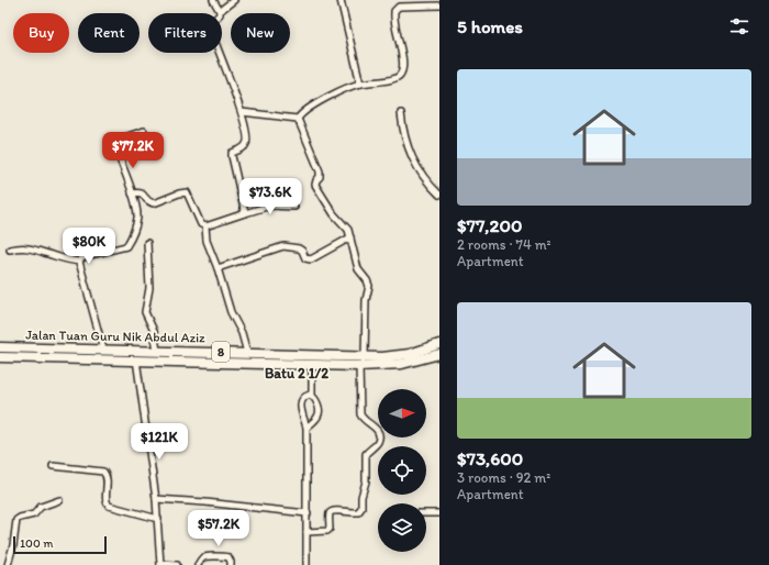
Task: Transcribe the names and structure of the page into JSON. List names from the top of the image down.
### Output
{
  "streets": {
    "main road": ["Jalan Tuan Guru Nik Abdul Aziz", "8"]
  },
  "districts": ["Batu 2 1/2"],
  "scale_bar": "100 m",
  "north": "right",
  "page": {
    "heading": "5 homes",
    "chip": [
      "Buy",
      "Rent",
      "Filters",
      "New"
    ],
    "list": [
      {
        "name": "$77,200",
        "note": "2 rooms · 74 m² · Apartment"
      },
      {
        "name": "$73,600",
        "note": "3 rooms · 92 m² · Apartment"
      }
    ],
    "price": [
      "$77.2K",
      "$73.6K",
      "$80K",
      "$121K",
      "$57.2K"
    ],
    "scale": "100 m"
  }
}
